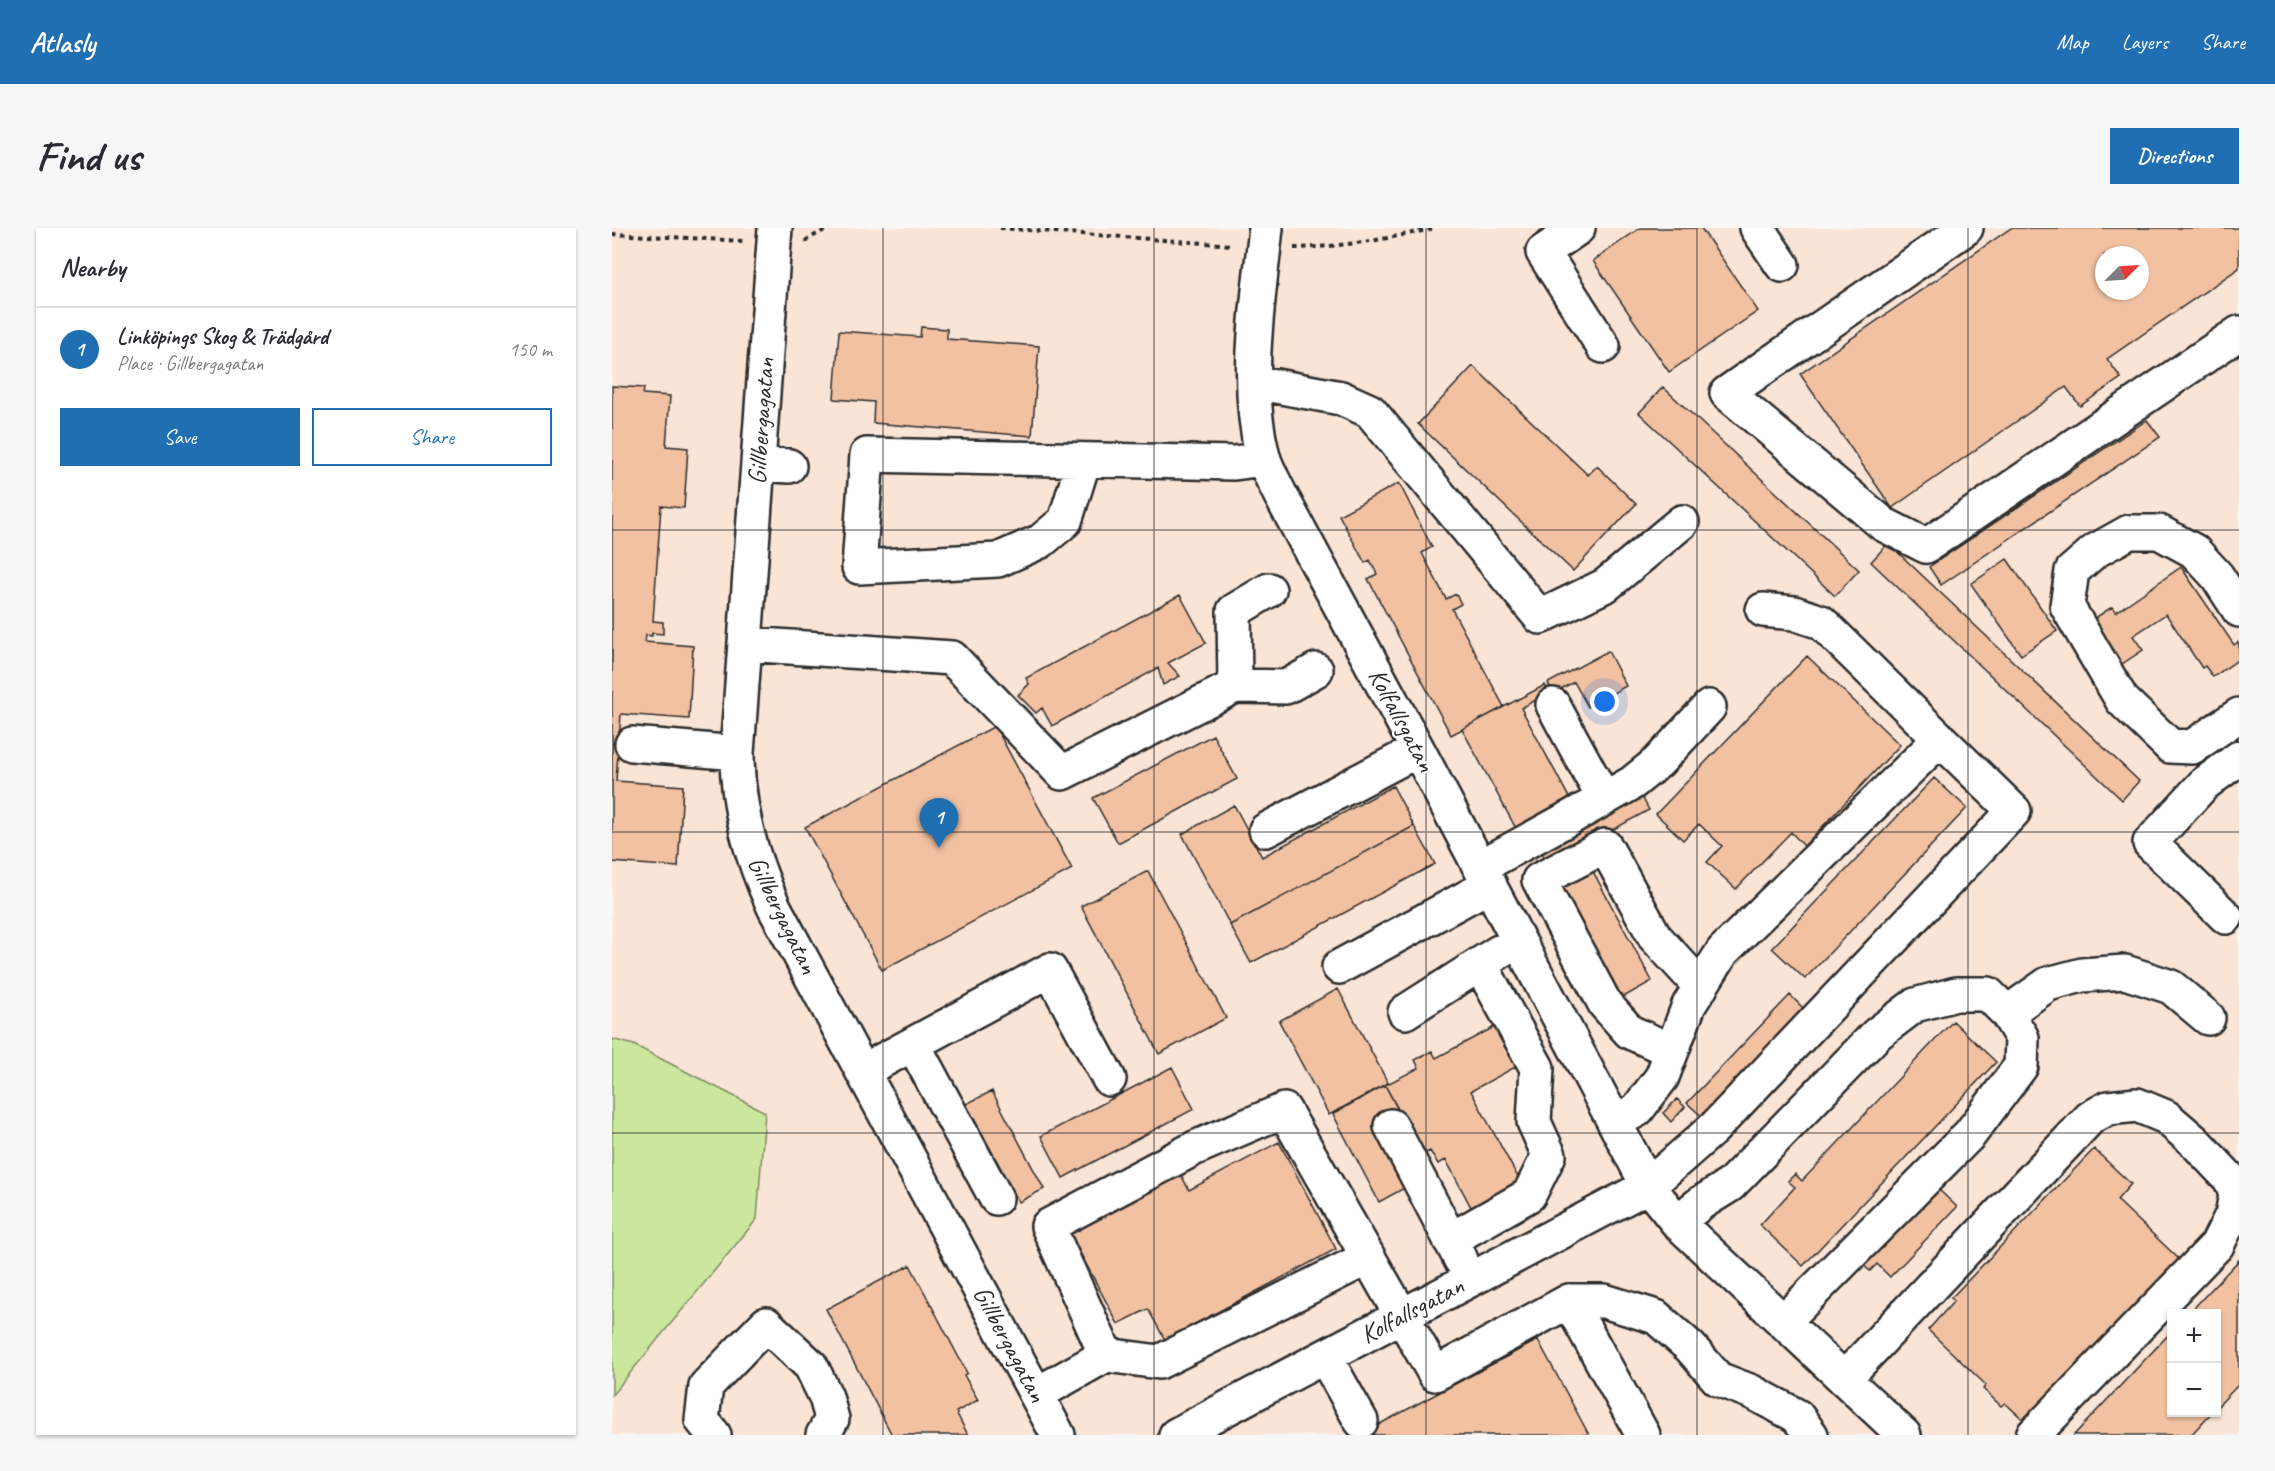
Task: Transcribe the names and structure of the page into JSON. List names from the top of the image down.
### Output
{
  "streets": {
    "street": ["Gillbergagatan", "Kolfallsgatan"]
  },
  "north": "top right",
  "page": {
    "header": "Atlasly",
    "nav": ["Map", "Layers", "Share"],
    "buttons": [
      "Directions",
      ["Save", "Share"]
    ],
    "title": "Find us",
    "heading": "Nearby",
    "list": [
      {
        "mark": "1",
        "name": "Linköpings Skog & Trädgård",
        "note": "Place · Gillbergagatan",
        "value": "150 m"
      }
    ],
    "pins": "1",
    "map_buttons": ["+", "−"]
  }
}
